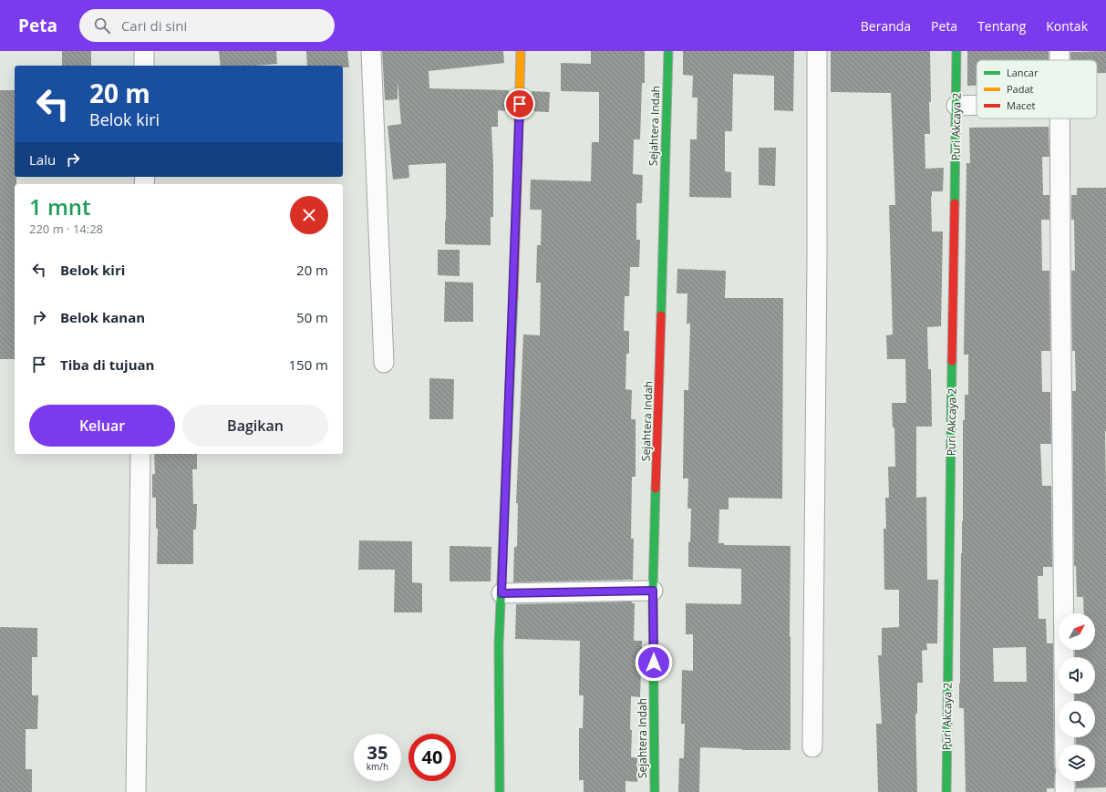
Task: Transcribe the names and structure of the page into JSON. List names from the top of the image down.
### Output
{
  "streets": {
    "street": ["Sejahtera Indah", "Puri Akcaya 2"]
  },
  "legend": ["Lancar", "Padat", "Macet"],
  "north": "top right",
  "page": {
    "header": "Peta",
    "search": "Cari di sini",
    "nav": [
      "Beranda",
      "Peta",
      "Tentang",
      "Kontak"
    ],
    "turn": ["20 m", "Belok kiri"],
    "then": "Lalu",
    "heading": ["1 mnt", "220 m · 14:28"],
    "list": [
      {
        "name": "Belok kiri",
        "value": "20 m"
      },
      {
        "name": "Belok kanan",
        "value": "50 m"
      },
      {
        "name": "Tiba di tujuan",
        "value": "150 m"
      }
    ],
    "buttons": ["Keluar", "Bagikan"],
    "speed": "35 km/h",
    "limit": "40"
  }
}
